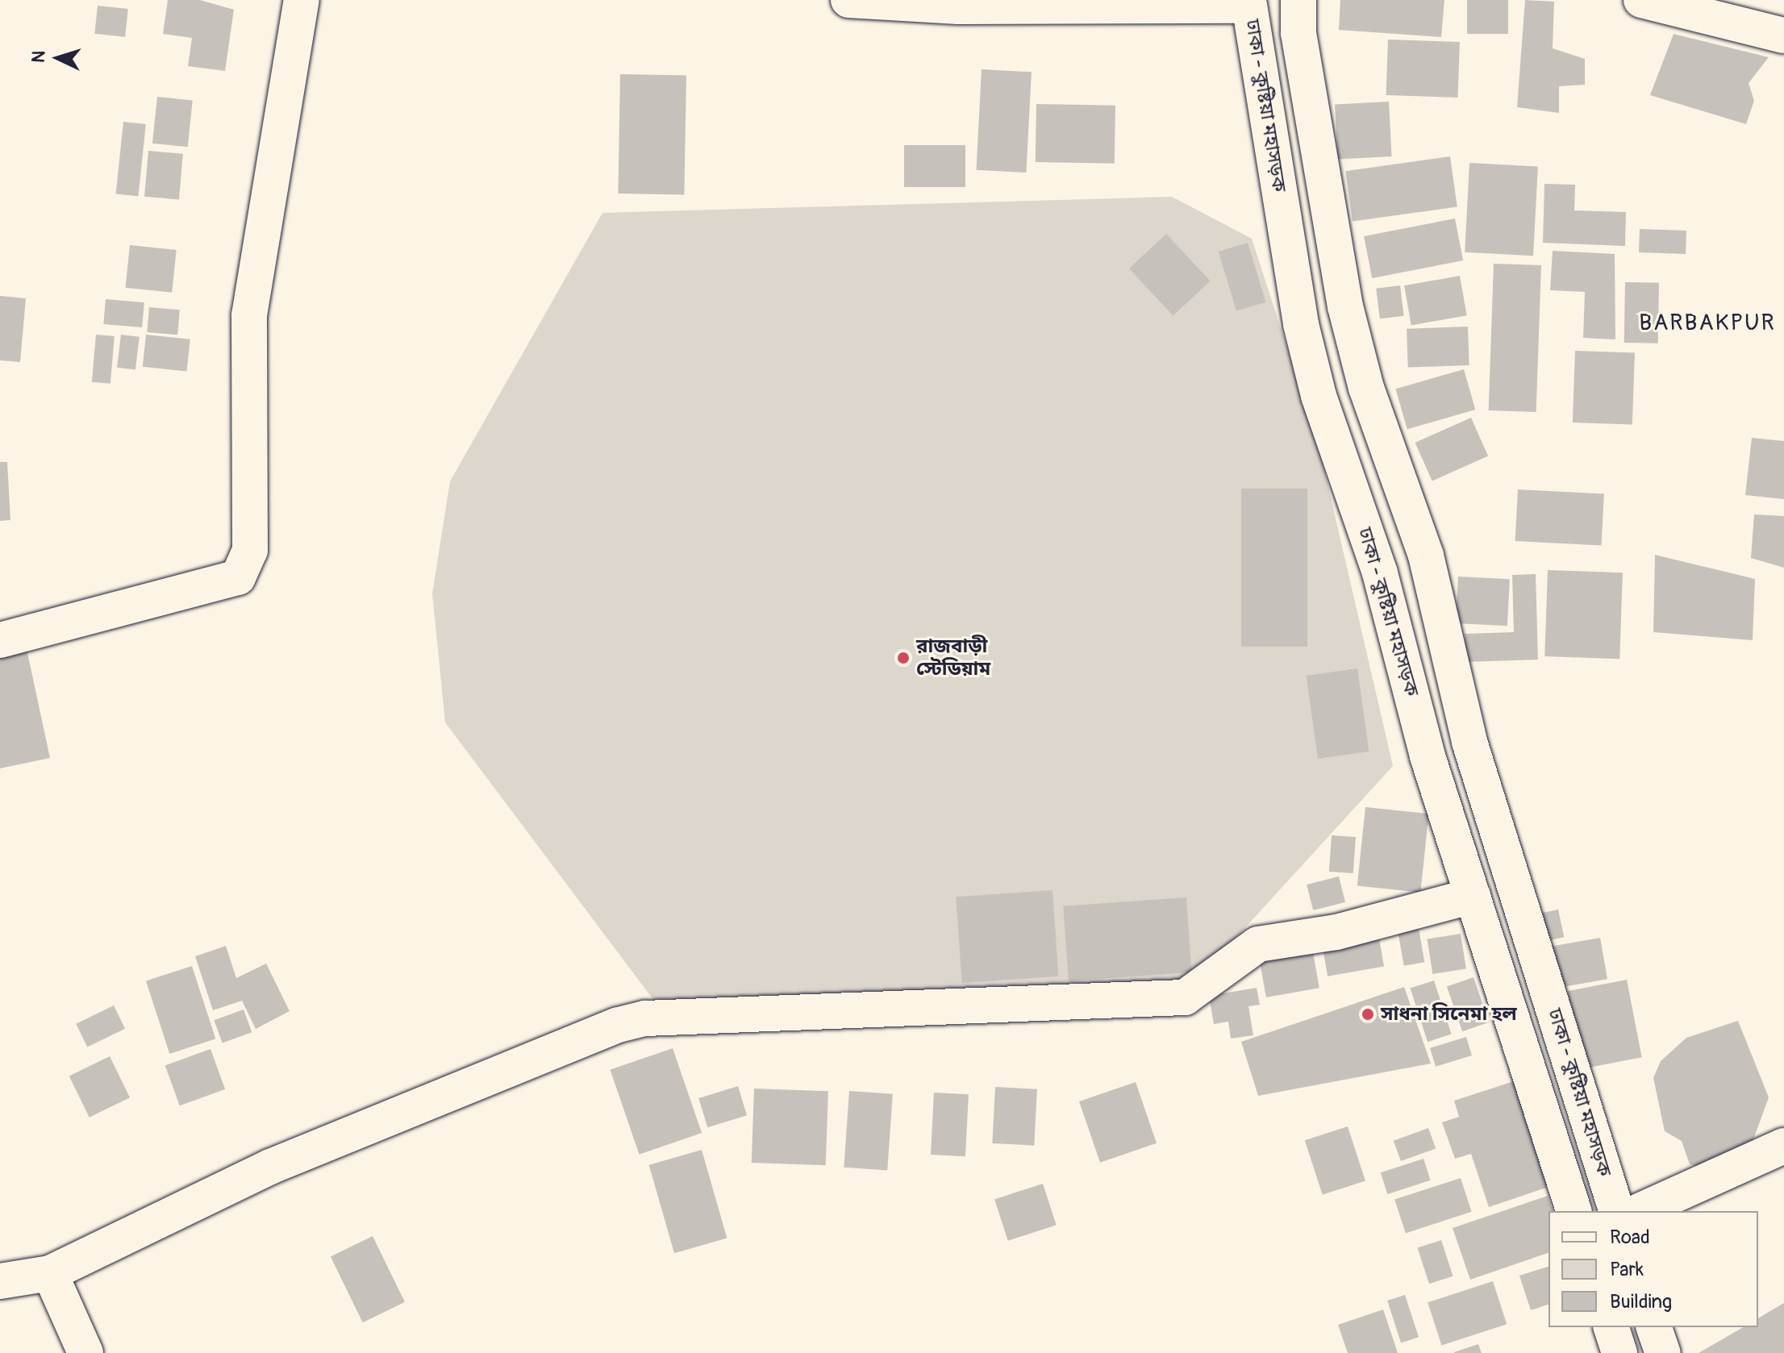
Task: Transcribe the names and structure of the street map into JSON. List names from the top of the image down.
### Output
{
  "streets": {
    "street": ["ঢাকা - কুষ্টিয়া মহাসড়ক"]
  },
  "districts": ["BARBAKPUR"],
  "places": ["রাজবাড়ী স্টেডিয়াম", "সাধনা সিনেমা হল"],
  "legend": ["Road", "Park", "Building"],
  "north": "left"
}
